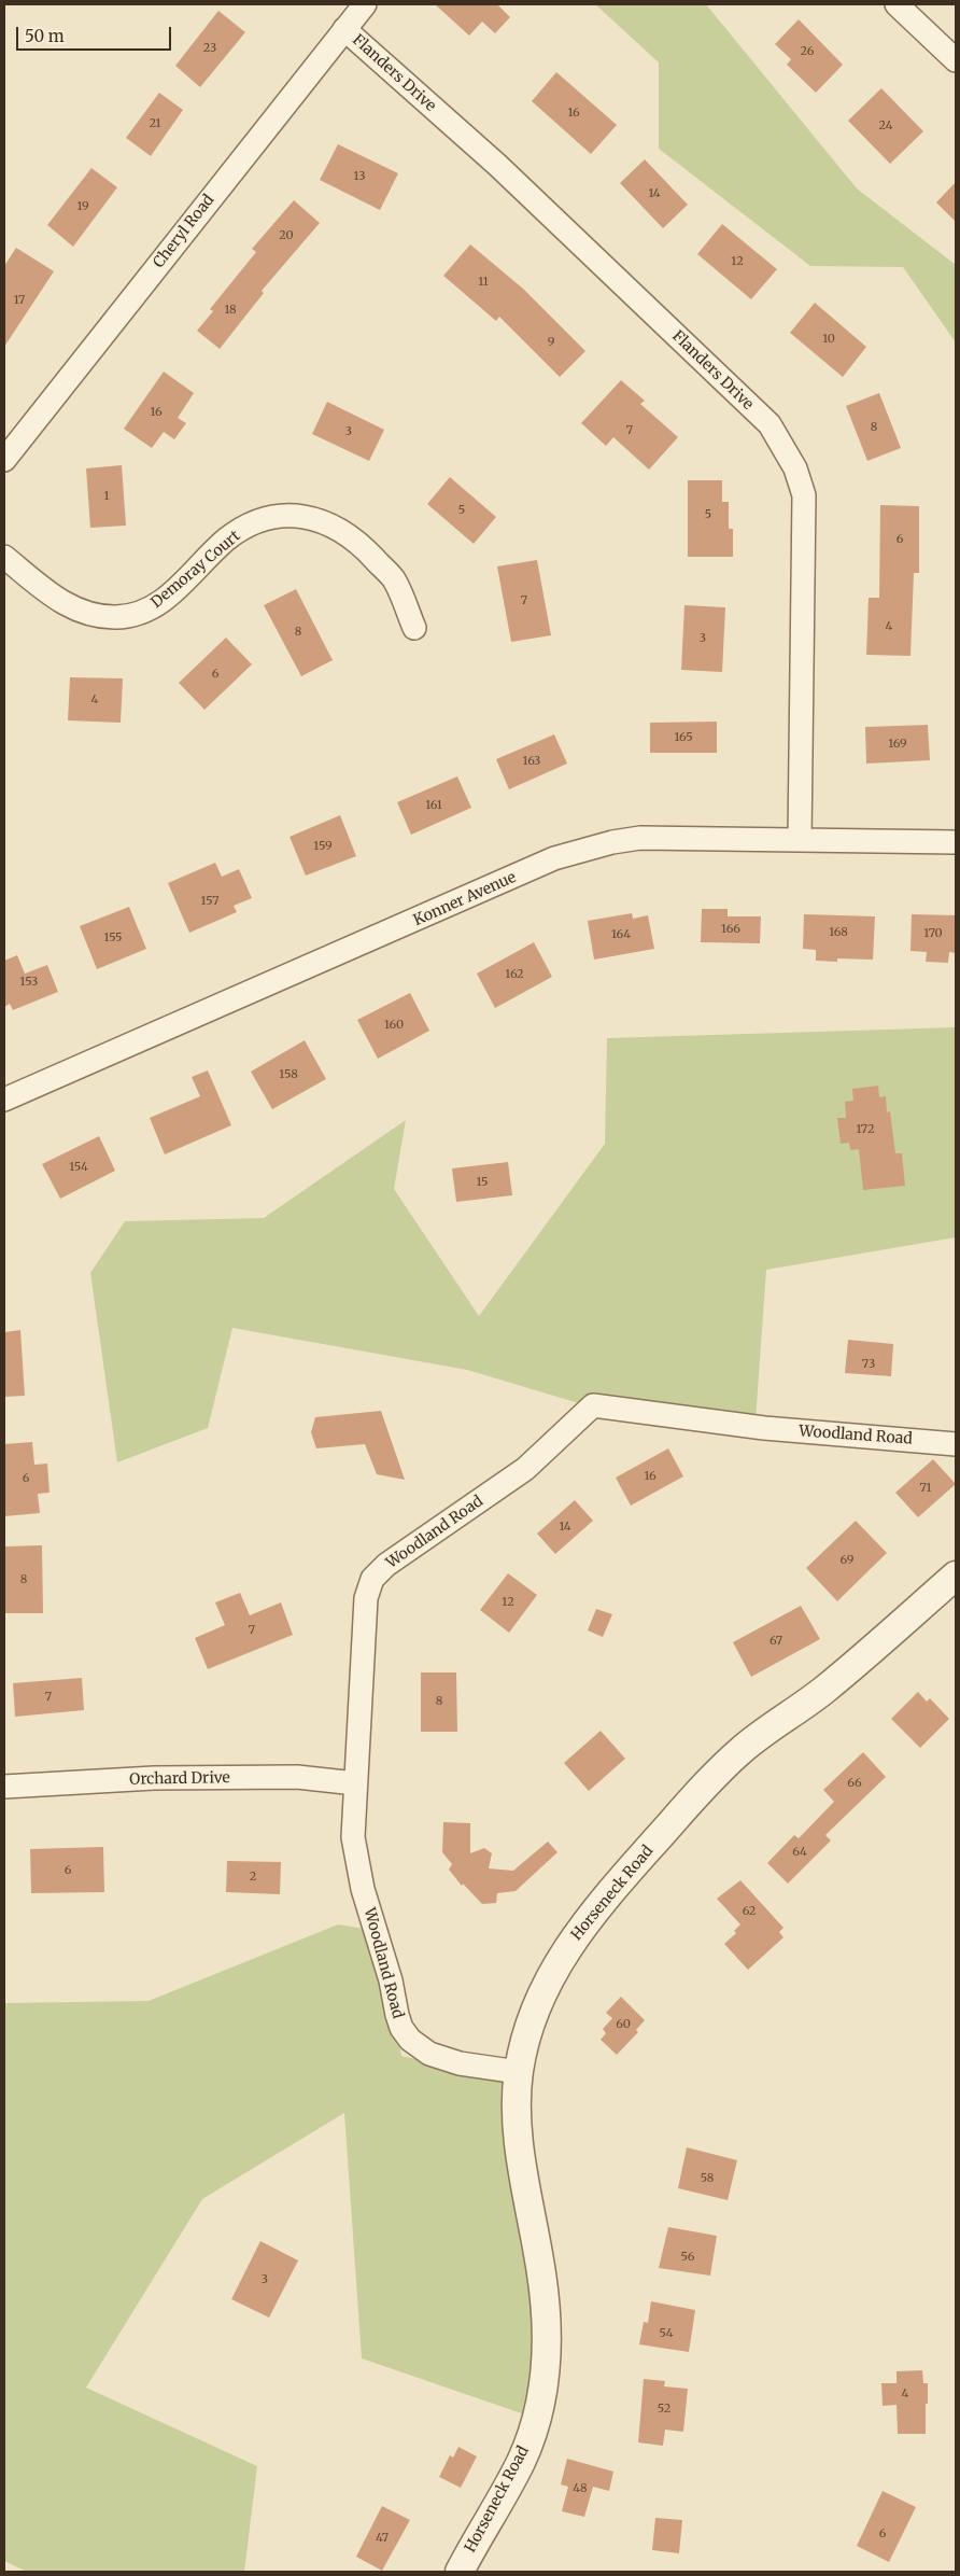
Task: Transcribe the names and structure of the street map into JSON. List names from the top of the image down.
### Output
{
  "streets": {
    "street": [
      "Flanders Drive",
      "Cheryl Road",
      "Demoray Court",
      "Konner Avenue",
      "Woodland Road",
      "Orchard Drive",
      "Horseneck Road"
    ]
  },
  "crossings": [
    ["Flanders Drive", "Cheryl Road"],
    ["Flanders Drive", "Konner Avenue"],
    ["Woodland Road", "Orchard Drive"],
    ["Woodland Road", "Horseneck Road"]
  ],
  "house_numbers": [
    "23",
    "26",
    "16",
    "21",
    "24",
    "13",
    "14",
    "19",
    "20",
    "12",
    "11",
    "17",
    "18",
    "10",
    "9",
    "16",
    "8",
    "7",
    "3",
    "1",
    "5",
    "5",
    "6",
    "7",
    "4",
    "8",
    "3",
    "6",
    "4",
    "165",
    "169",
    "163",
    "161",
    "159",
    "157",
    "166",
    "168",
    "170",
    "164",
    "155",
    "162",
    "153",
    "160",
    "158",
    "172",
    "154",
    "15",
    "73",
    "16",
    "6",
    "71",
    "14",
    "69",
    "8",
    "12",
    "7",
    "67",
    "7",
    "8",
    "66",
    "64",
    "6",
    "2",
    "62",
    "60",
    "58",
    "56",
    "3",
    "54",
    "4",
    "52",
    "48",
    "6",
    "47"
  ],
  "scale_bar": "50 m"
}
